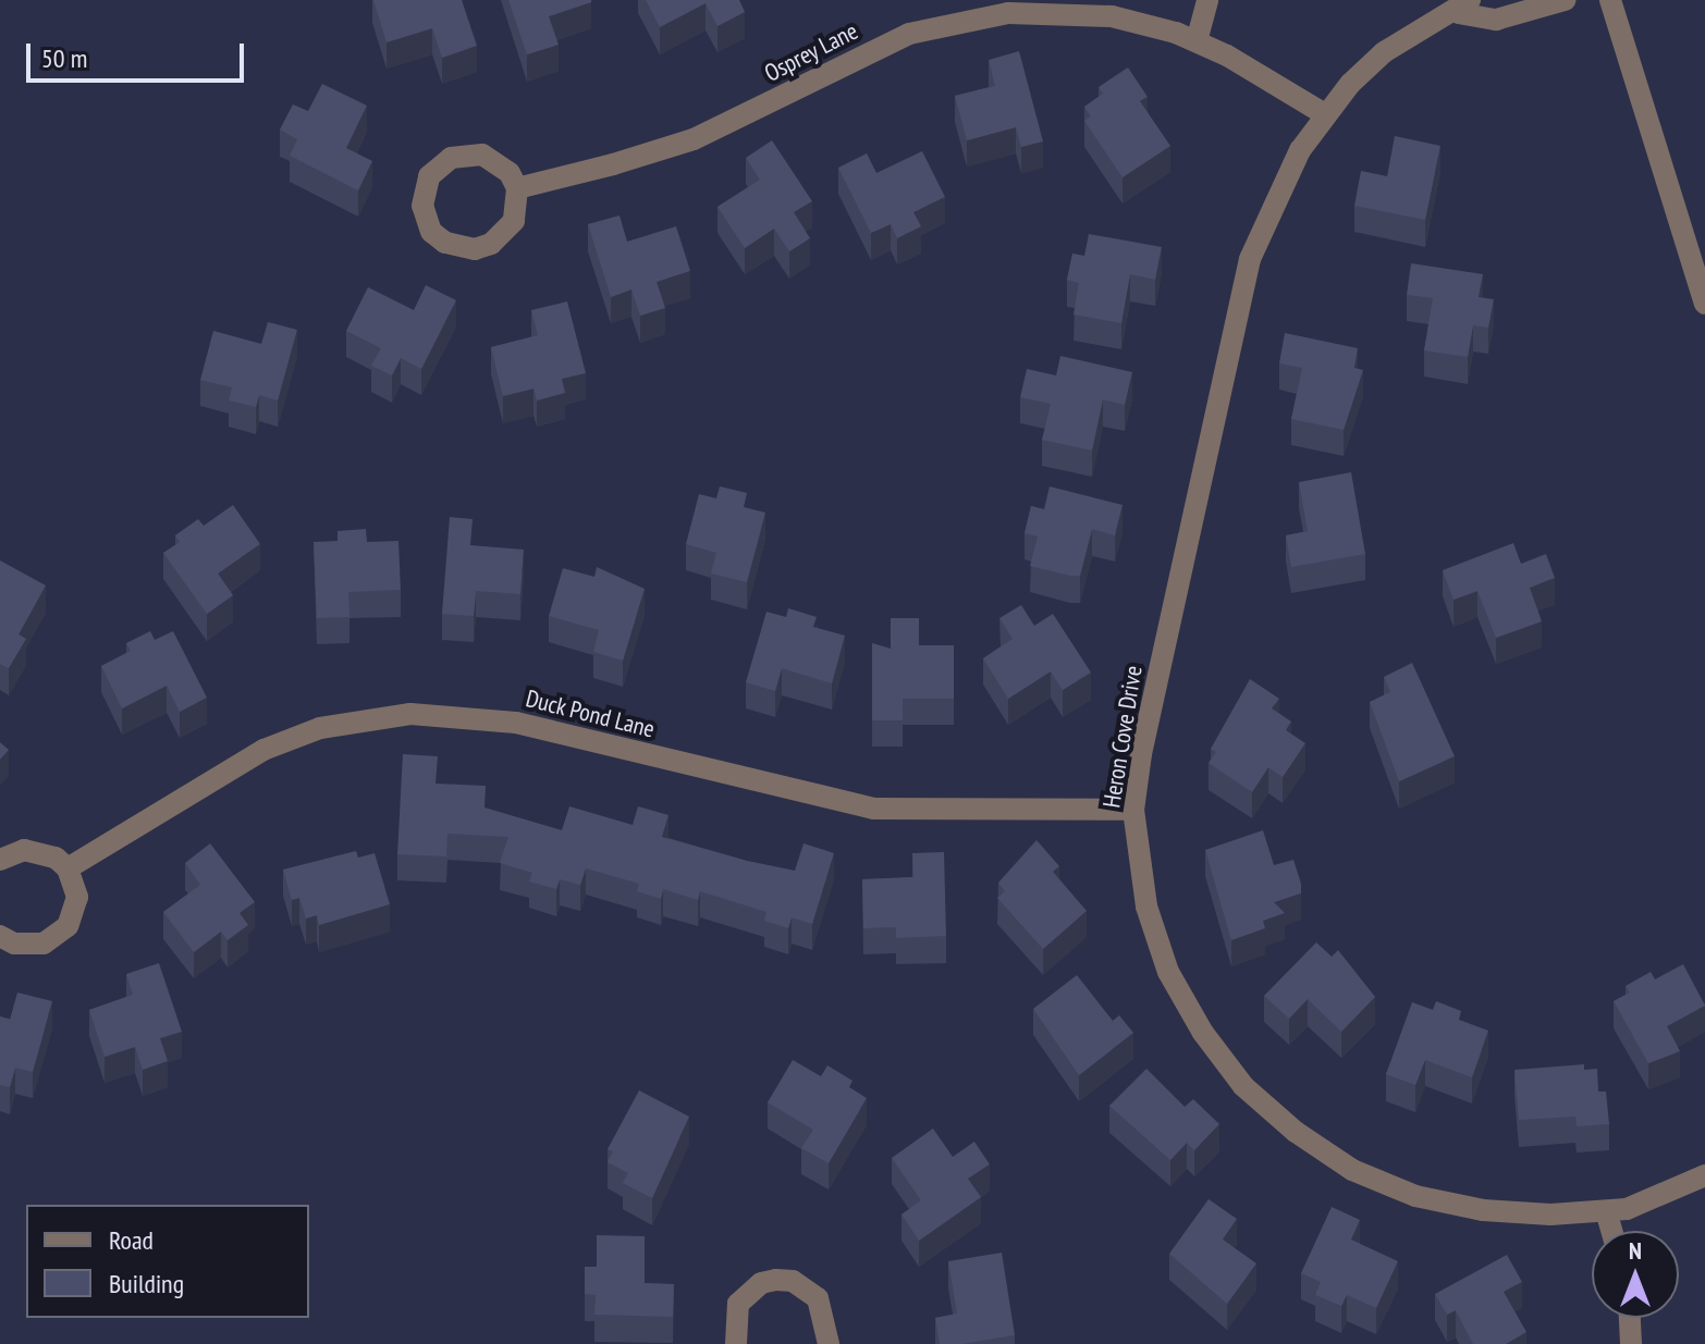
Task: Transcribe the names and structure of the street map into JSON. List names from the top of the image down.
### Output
{
  "streets": {
    "street": ["Osprey Lane", "Duck Pond Lane", "Heron Cove Drive"]
  },
  "crossings": [
    ["Osprey Lane", "Heron Cove Drive"],
    ["Duck Pond Lane", "Heron Cove Drive"]
  ],
  "legend": ["Road", "Building"],
  "scale_bar": "50 m",
  "north": "top"
}
